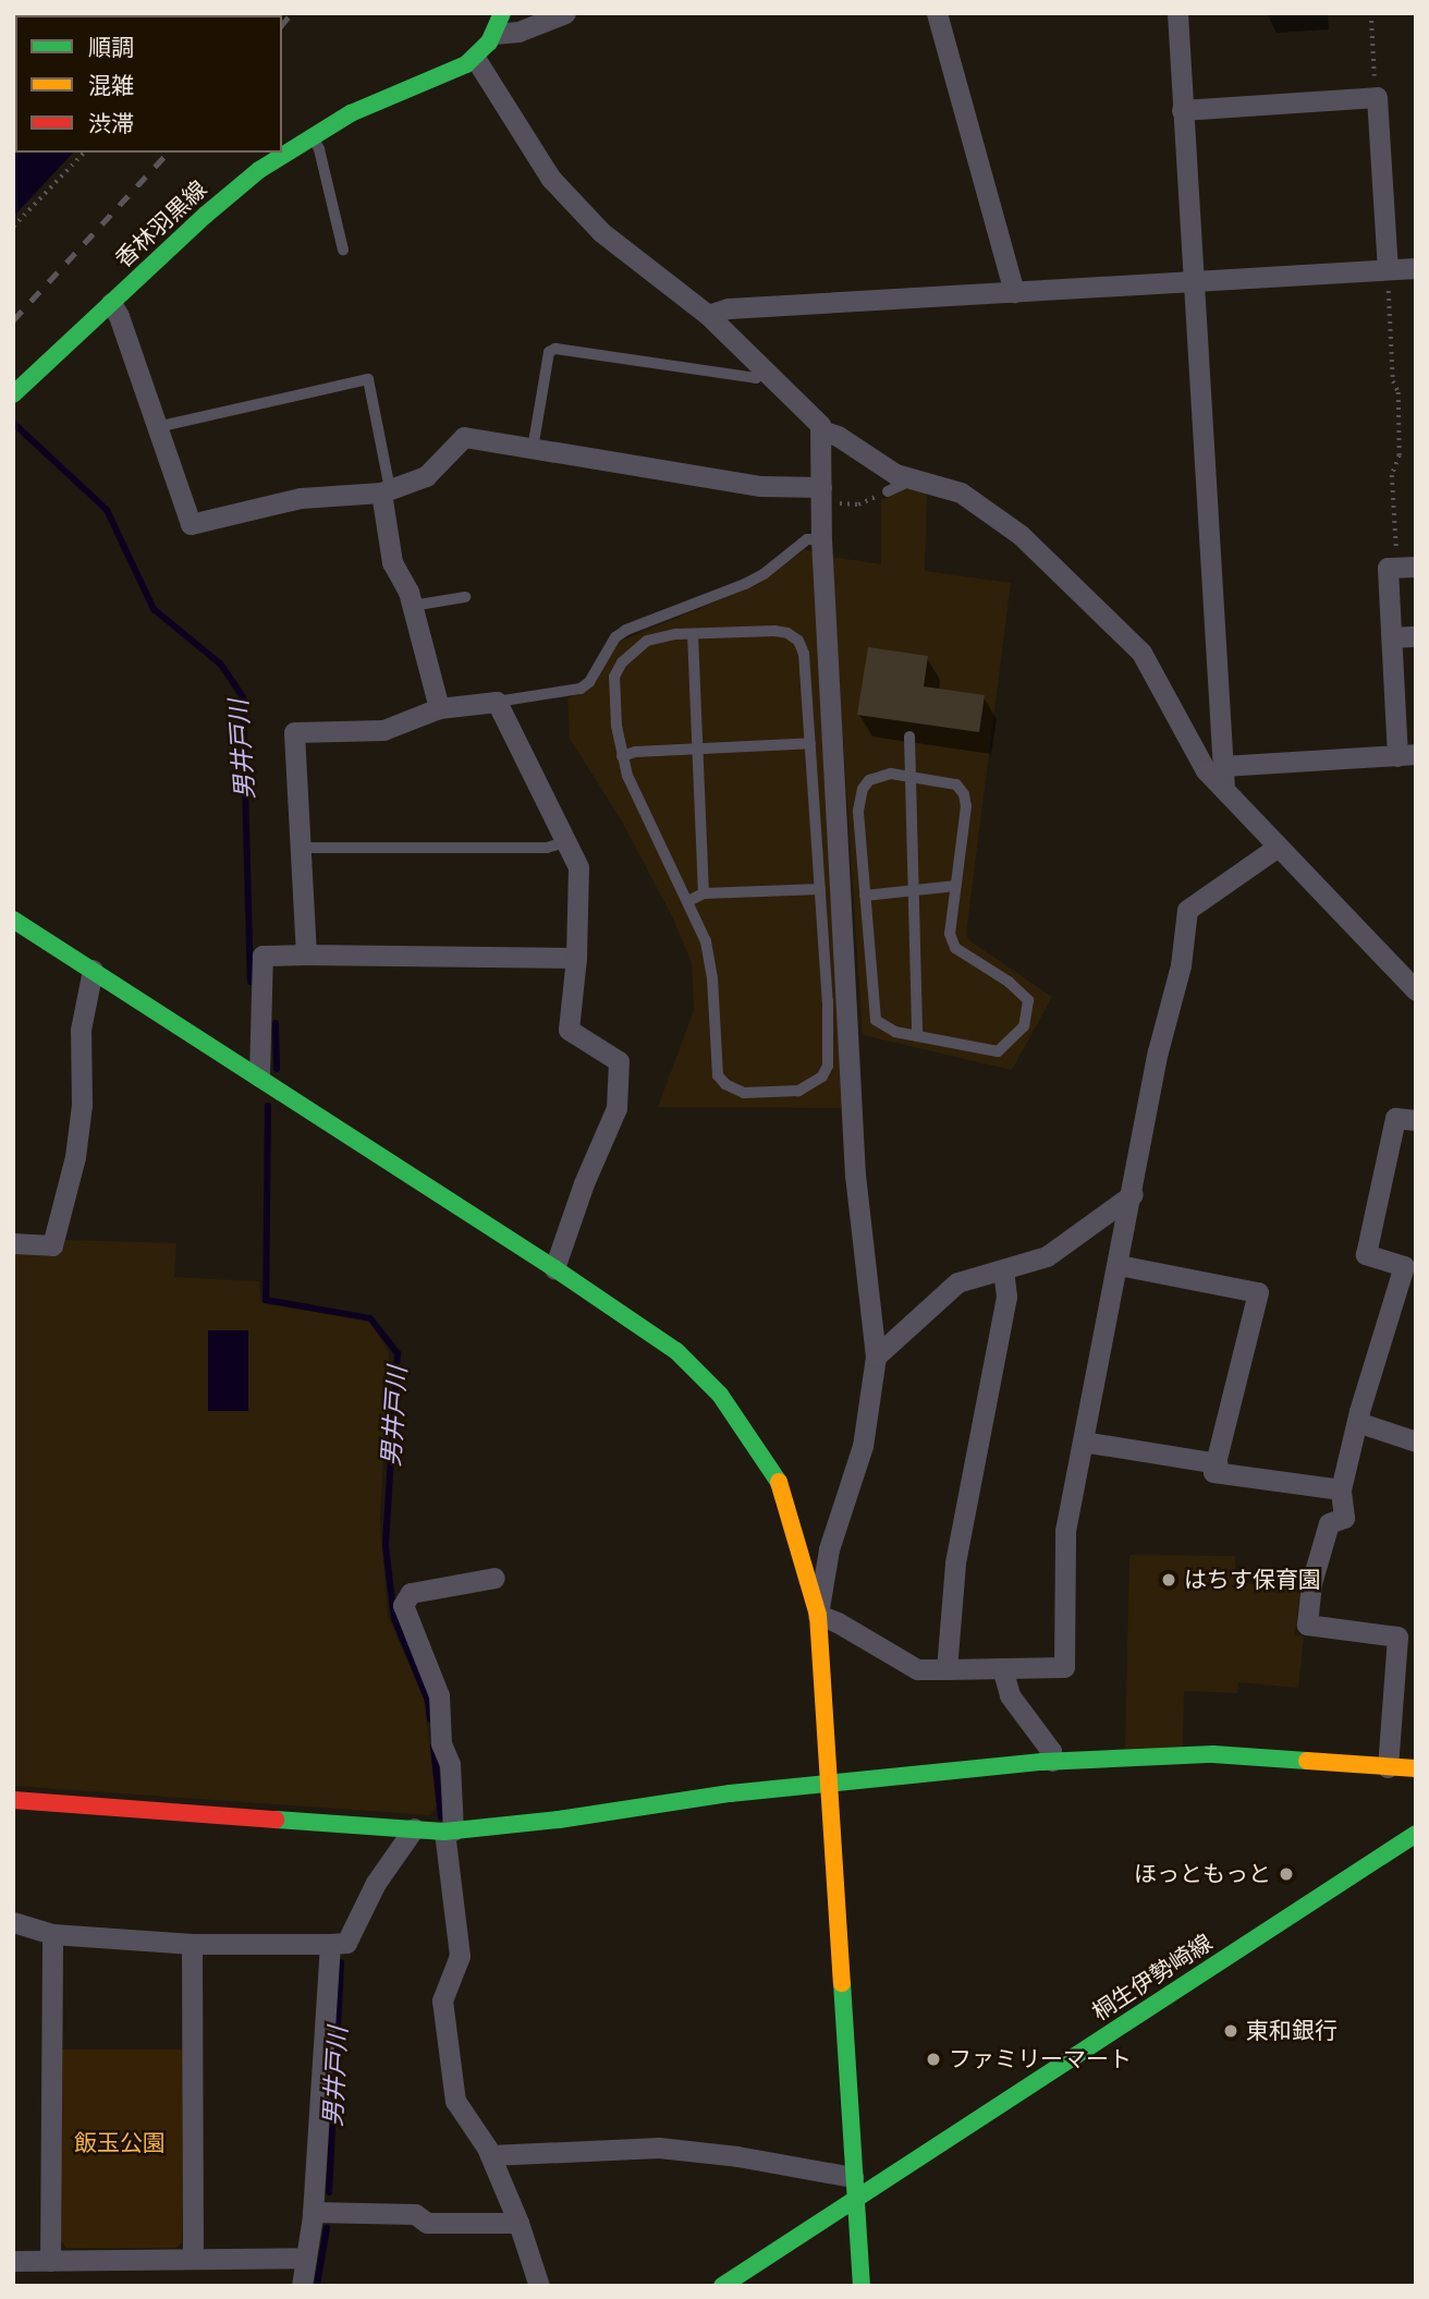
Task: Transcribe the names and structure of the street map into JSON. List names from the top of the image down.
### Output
{
  "streets": {
    "street": ["香林羽黒線", "桐生伊勢崎線"]
  },
  "water": ["男井戸川"],
  "parks": ["飯玉公園"],
  "places": [
    "はちす保育園",
    "ほっともっと",
    "東和銀行",
    "ファミリーマート"
  ],
  "legend": ["順調", "混雑", "渋滞"]
}
